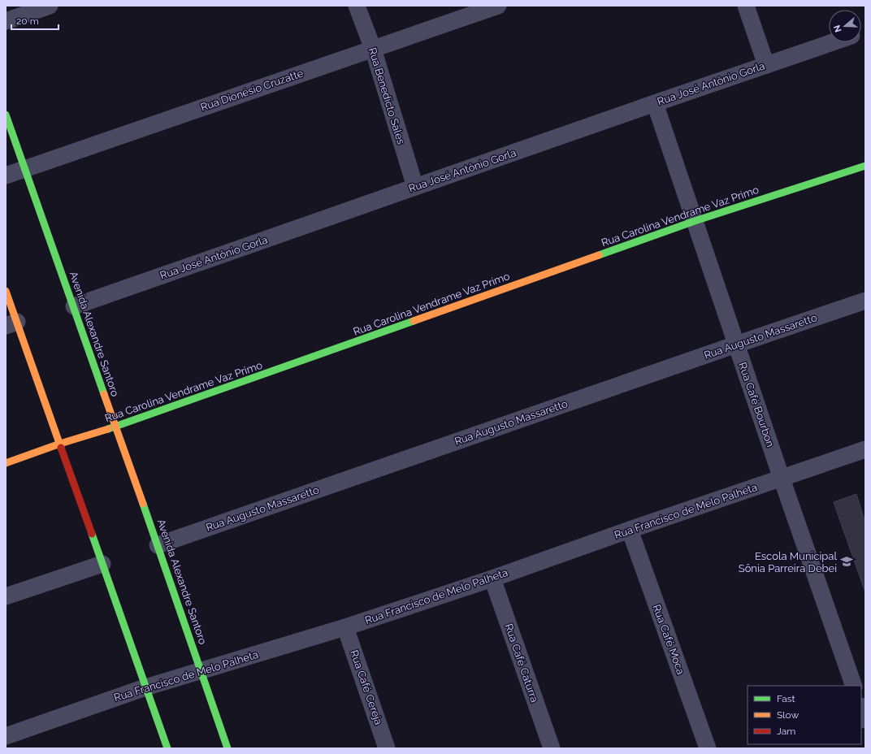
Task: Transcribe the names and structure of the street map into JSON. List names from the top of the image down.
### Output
{
  "streets": {
    "street": [
      "Rua José Antônio Gorla",
      "Rua Dionésio Cruzatte",
      "Rua Benedicto Sales",
      "Rua Carolina Vendrame Vaz Primo",
      "Avenida Alexandre Santoro",
      "Rua Augusto Massaretto",
      "Rua Café Bourbon",
      "Rua Francisco de Melo Palheta",
      "Rua Café Moca",
      "Rua Café Caturra",
      "Rua Café Cereja"
    ]
  },
  "crossings": [
    ["Rua José Antônio Gorla", "Rua Benedicto Sales"],
    ["Rua José Antônio Gorla", "Avenida Alexandre Santoro"],
    ["Rua José Antônio Gorla", "Rua Café Bourbon"],
    ["Rua Dionésio Cruzatte", "Rua Benedicto Sales"],
    ["Rua Dionésio Cruzatte", "Avenida Alexandre Santoro"],
    ["Rua Carolina Vendrame Vaz Primo", "Avenida Alexandre Santoro"],
    ["Rua Carolina Vendrame Vaz Primo", "Rua Café Bourbon"],
    ["Avenida Alexandre Santoro", "Rua Augusto Massaretto"],
    ["Avenida Alexandre Santoro", "Rua Francisco de Melo Palheta"],
    ["Rua Augusto Massaretto", "Rua Café Bourbon"],
    ["Rua Café Bourbon", "Rua Francisco de Melo Palheta"],
    ["Rua Francisco de Melo Palheta", "Rua Café Moca"],
    ["Rua Francisco de Melo Palheta", "Rua Café Caturra"],
    ["Rua Francisco de Melo Palheta", "Rua Café Cereja"]
  ],
  "places": {
    "school or university": ["Escola Municipal Sônia Parreira Debei"]
  },
  "legend": ["Fast", "Slow", "Jam"],
  "scale_bar": "20 m",
  "north": "left"
}
